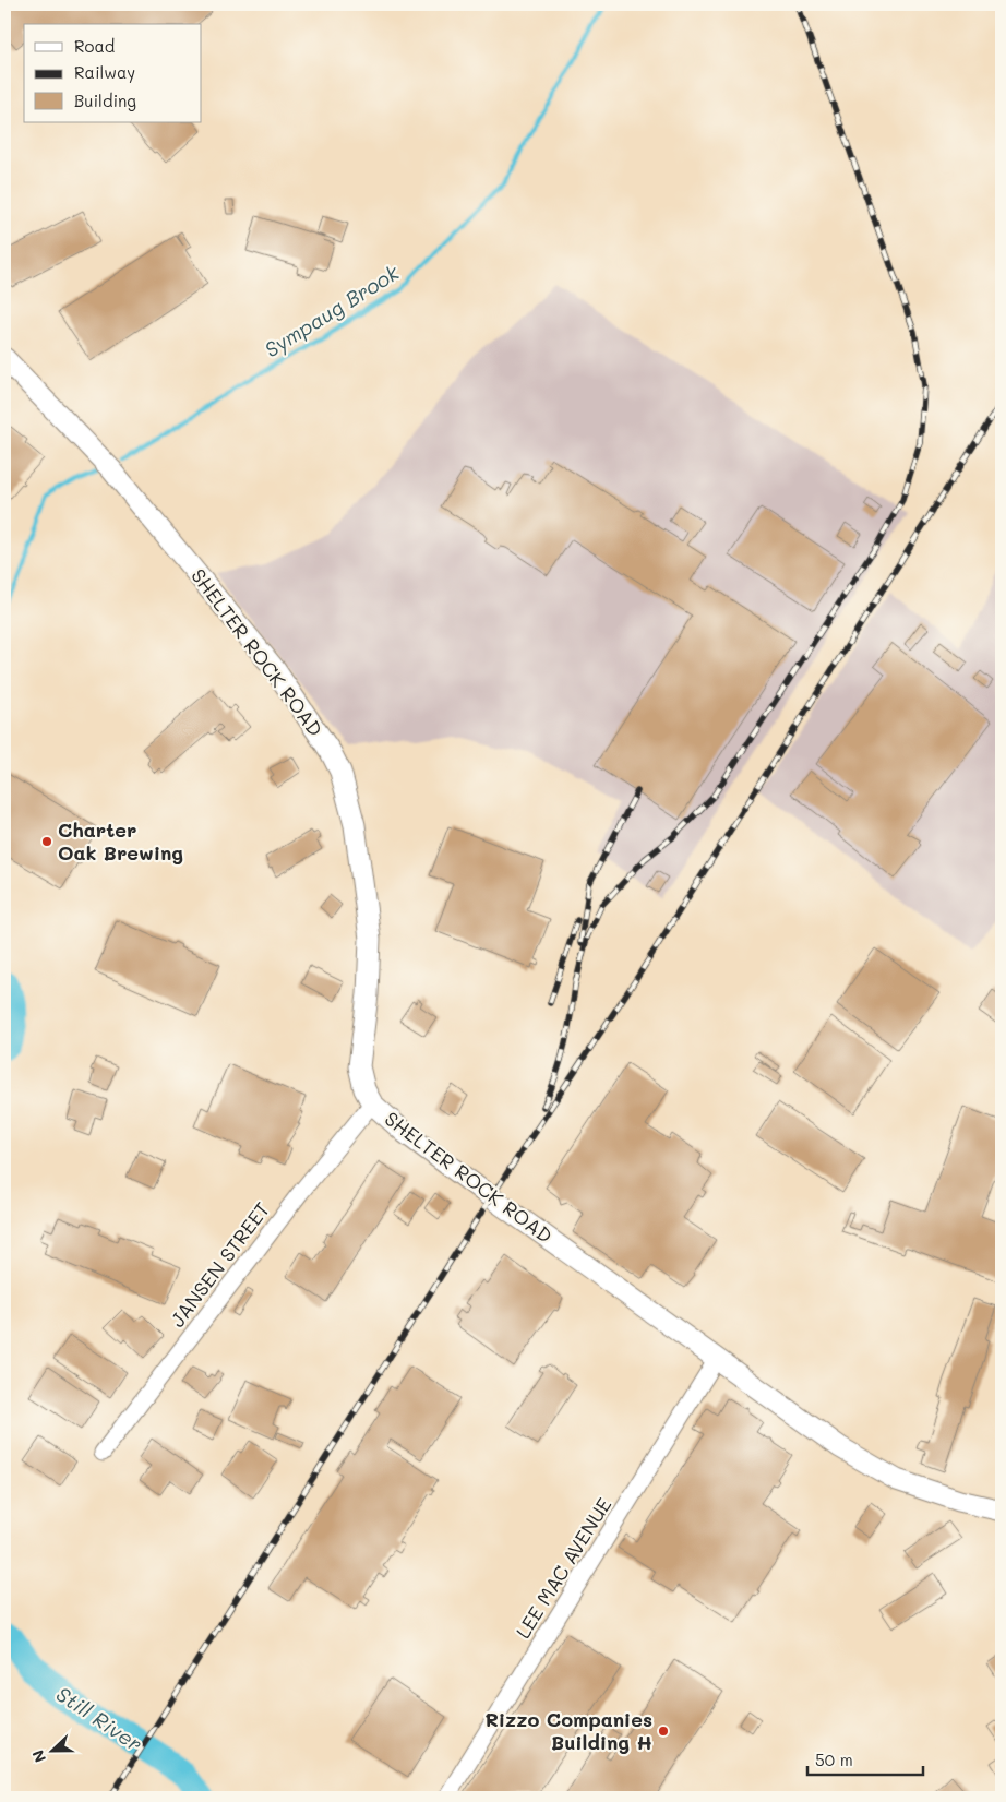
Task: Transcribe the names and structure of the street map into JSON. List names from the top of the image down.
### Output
{
  "streets": {
    "street": ["SHELTER ROCK ROAD", "JANSEN STREET", "LEE MAC AVENUE"]
  },
  "crossings": [
    ["SHELTER ROCK ROAD", "JANSEN STREET"],
    ["SHELTER ROCK ROAD", "LEE MAC AVENUE"]
  ],
  "water": ["Sympaug Brook", "Still River"],
  "places": ["Charter Oak Brewing", "Rizzo Companies Building H"],
  "legend": ["Road", "Railway", "Building"],
  "scale_bar": "50 m",
  "north": "left"
}
